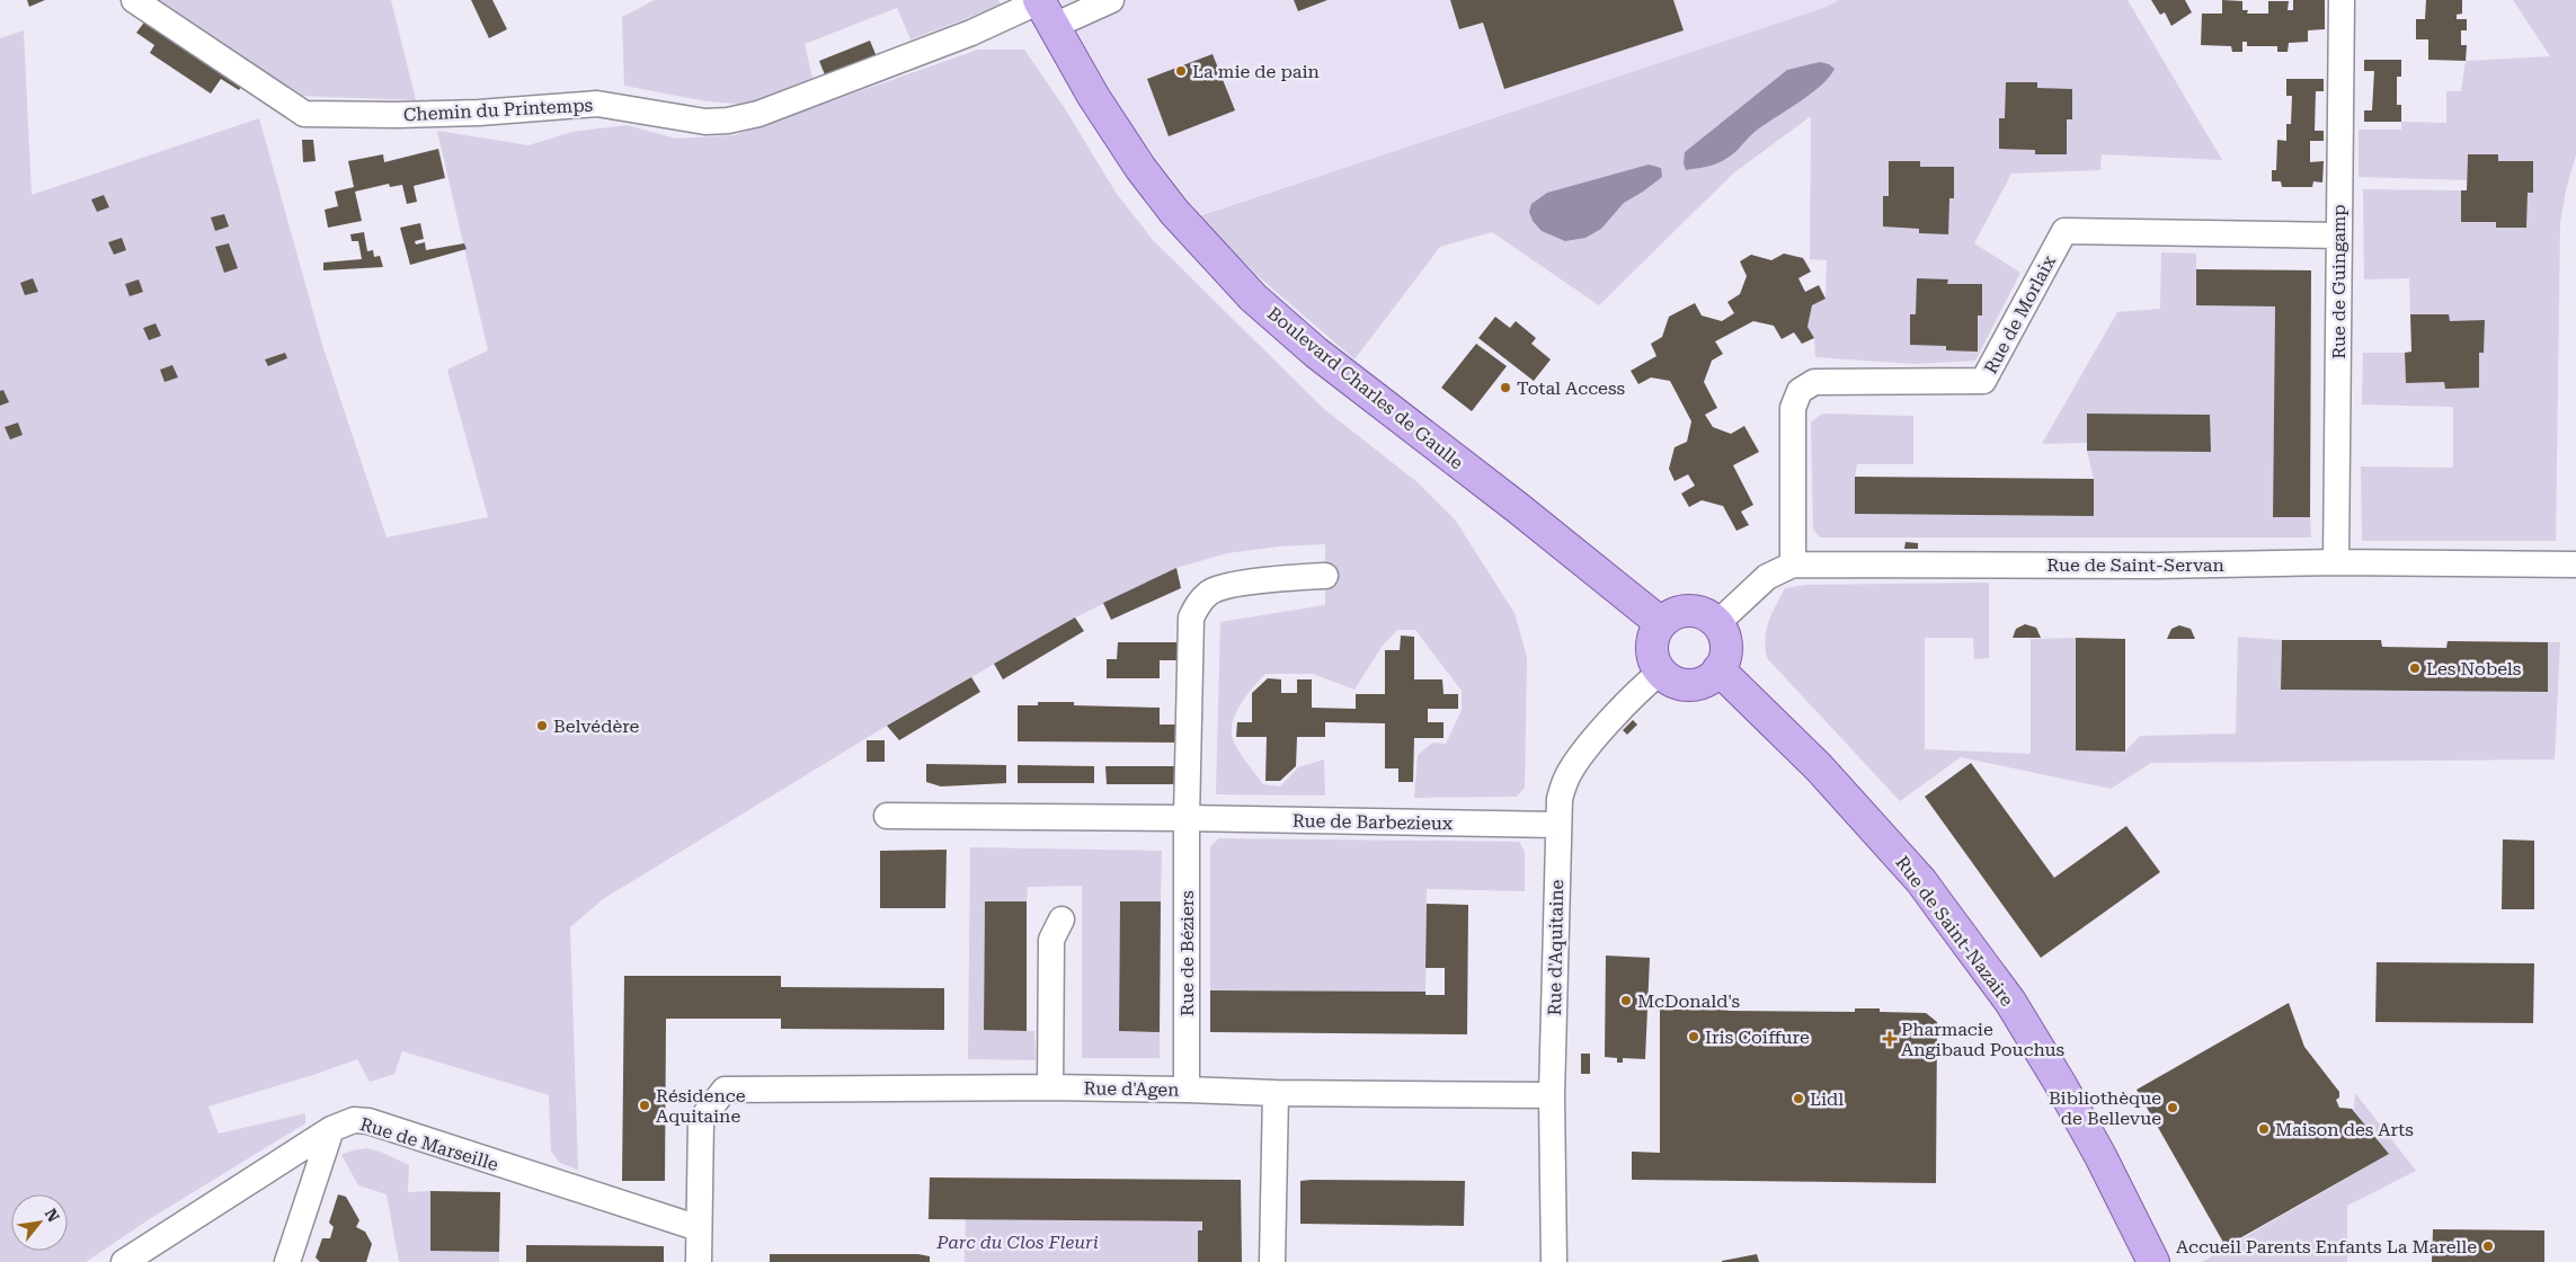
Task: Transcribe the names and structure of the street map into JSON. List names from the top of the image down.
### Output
{
  "streets": {
    "main road": ["Boulevard Charles de Gaulle", "Rue de Saint-Nazaire"],
    "street": [
      "Chemin du Printemps",
      "Rue de Guingamp",
      "Rue de Morlaix",
      "Rue de Saint-Servan",
      "Rue de Barbezieux",
      "Rue d'Aquitaine",
      "Rue de Béziers",
      "Rue d'Agen",
      "Rue de Marseille"
    ]
  },
  "crossings": [
    ["Chemin du Printemps", "Boulevard Charles de Gaulle"],
    ["Rue de Guingamp", "Rue de Morlaix"],
    ["Rue de Guingamp", "Rue de Saint-Servan"],
    ["Rue de Morlaix", "Rue de Saint-Servan"],
    ["Boulevard Charles de Gaulle", "Rue de Saint-Servan"],
    ["Boulevard Charles de Gaulle", "Rue de Saint-Nazaire"],
    ["Boulevard Charles de Gaulle", "Rue d'Aquitaine"],
    ["Rue de Saint-Servan", "Rue de Saint-Nazaire"],
    ["Rue de Saint-Servan", "Rue d'Aquitaine"],
    ["Rue de Barbezieux", "Rue d'Aquitaine"],
    ["Rue de Barbezieux", "Rue de Béziers"],
    ["Rue de Saint-Nazaire", "Rue d'Aquitaine"],
    ["Rue d'Aquitaine", "Rue d'Agen"],
    ["Rue de Béziers", "Rue d'Agen"],
    ["Rue d'Agen", "Rue de Marseille"]
  ],
  "parks": ["Parc du Clos Fleuri"],
  "places": {
    "other": [
      "La mie de pain",
      "Total Access",
      "Les Nobels",
      "Belvédère",
      "McDonald's",
      "Iris Coiffure",
      "Lidl",
      "Résidence Aquitaine",
      "Bibliothèque de Bellevue",
      "Maison des Arts",
      "Accueil Parents Enfants La Marelle"
    ],
    "health": ["Pharmacie Angibaud Pouchus"]
  },
  "north": "top right"
}
